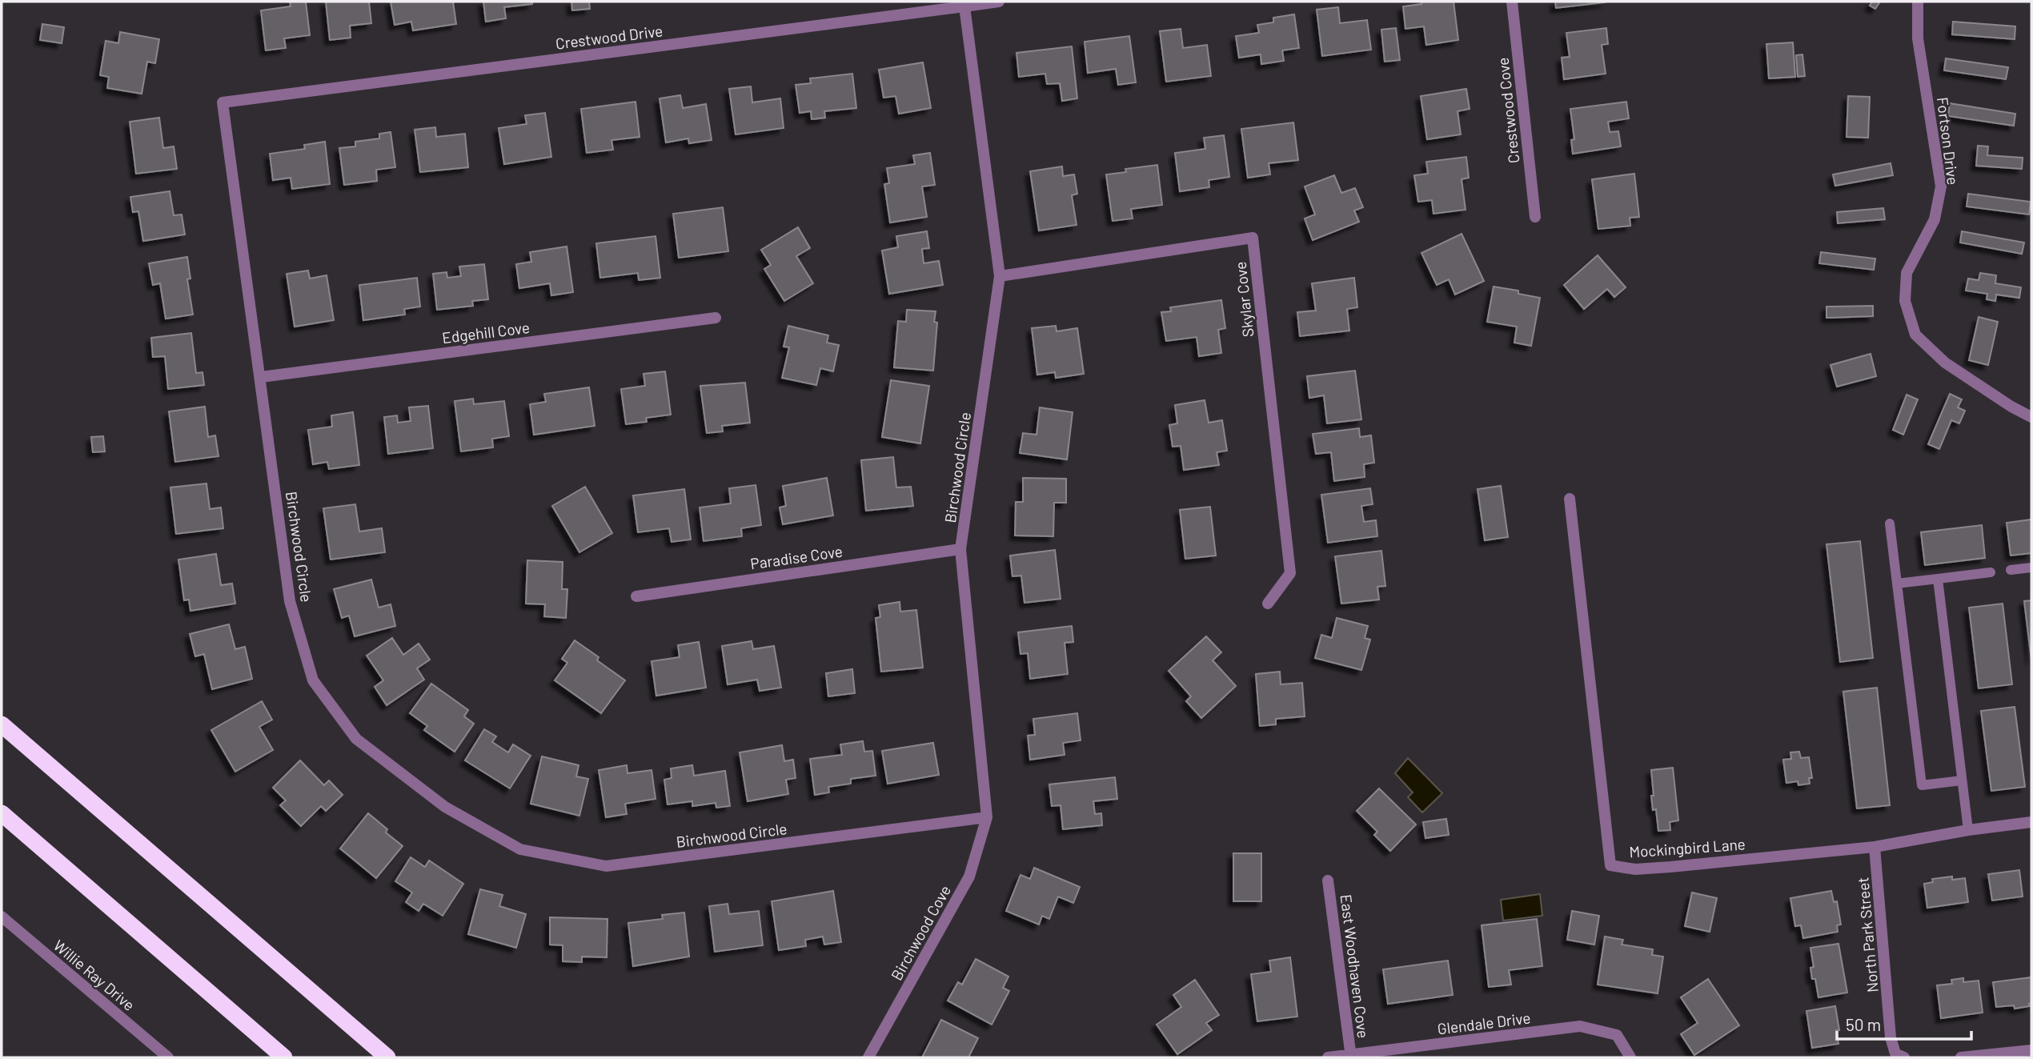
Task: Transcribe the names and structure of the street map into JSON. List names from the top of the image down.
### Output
{
  "streets": {
    "street": [
      "Crestwood Drive",
      "Crestwood Cove",
      "Fortson Drive",
      "Skylar Cove",
      "Edgehill Cove",
      "Birchwood Circle",
      "Paradise Cove",
      "Mockingbird Lane",
      "Birchwood Cove",
      "North Park Street",
      "East Woodhaven Cove",
      "Willie Ray Drive",
      "Glendale Drive"
    ]
  },
  "crossings": [
    ["Crestwood Drive", "Birchwood Circle"],
    ["Skylar Cove", "Birchwood Circle"],
    ["Edgehill Cove", "Birchwood Circle"],
    ["Birchwood Circle", "Paradise Cove"],
    ["Birchwood Circle", "Birchwood Cove"],
    ["Mockingbird Lane", "North Park Street"],
    ["East Woodhaven Cove", "Glendale Drive"]
  ],
  "scale_bar": "50 m"
}
